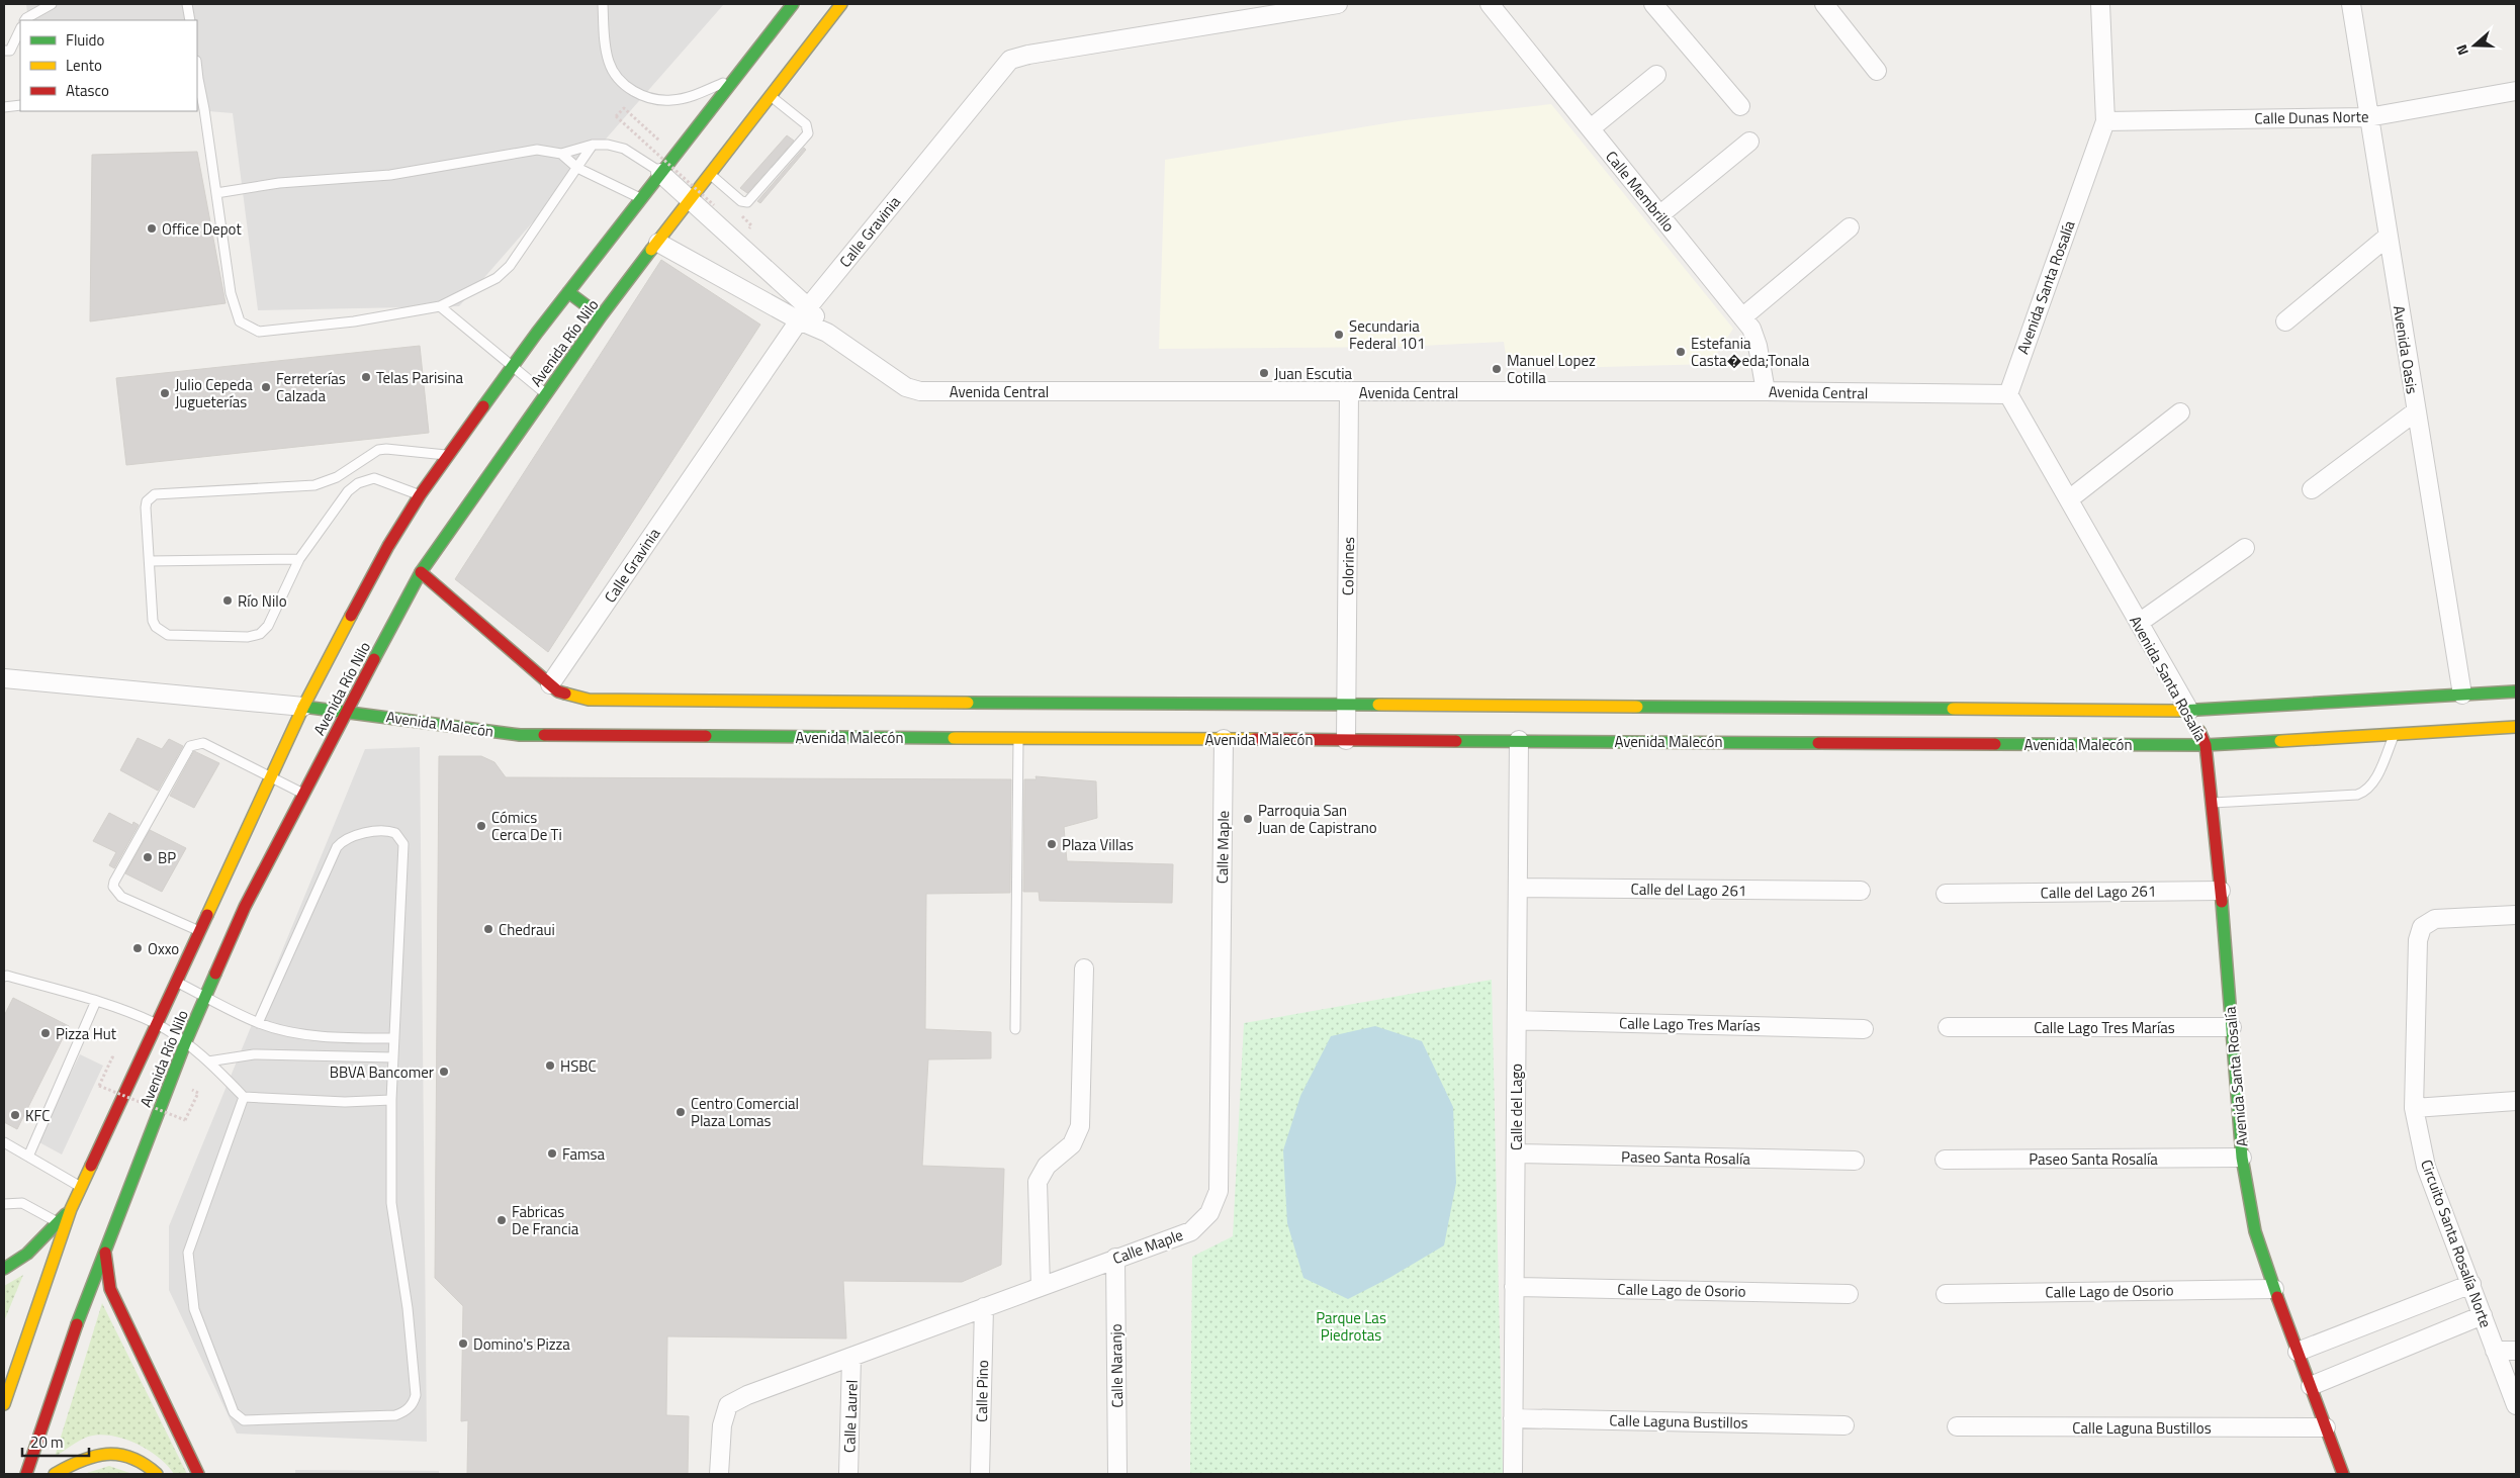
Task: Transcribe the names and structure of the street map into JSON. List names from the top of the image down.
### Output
{
  "streets": {
    "street": [
      "Calle Dunas Norte",
      "Calle Membrillo",
      "Calle Gravinia",
      "Avenida Santa Rosalía",
      "Avenida Río Nilo",
      "Avenida Oasis",
      "Avenida Central",
      "Colorines",
      "Avenida Malecón",
      "Calle Maple",
      "Calle del Lago 261",
      "Calle Lago Tres Marías",
      "Calle del Lago",
      "Paseo Santa Rosalía",
      "Circuito Santa Rosalía Norte",
      "Calle Lago de Osorio",
      "Calle Naranjo",
      "Calle Pino",
      "Calle Laurel",
      "Calle Laguna Bustillos"
    ]
  },
  "crossings": [
    ["Calle Dunas Norte", "Avenida Santa Rosalía"],
    ["Calle Dunas Norte", "Avenida Oasis"],
    ["Calle Membrillo", "Avenida Central"],
    ["Calle Gravinia", "Avenida Central"],
    ["Avenida Santa Rosalía", "Avenida Central"],
    ["Avenida Santa Rosalía", "Avenida Malecón"],
    ["Avenida Santa Rosalía", "Calle del Lago 261"],
    ["Avenida Santa Rosalía", "Calle Lago Tres Marías"],
    ["Avenida Santa Rosalía", "Paseo Santa Rosalía"],
    ["Avenida Santa Rosalía", "Calle Lago de Osorio"],
    ["Avenida Santa Rosalía", "Calle Laguna Bustillos"],
    ["Avenida Río Nilo", "Avenida Central"],
    ["Avenida Río Nilo", "Avenida Malecón"],
    ["Avenida Central", "Colorines"],
    ["Colorines", "Avenida Malecón"],
    ["Avenida Malecón", "Calle Maple"],
    ["Avenida Malecón", "Calle del Lago"],
    ["Calle Maple", "Calle Naranjo"],
    ["Calle Maple", "Calle Pino"],
    ["Calle Maple", "Calle Laurel"],
    ["Calle del Lago 261", "Calle del Lago"],
    ["Calle Lago Tres Marías", "Calle del Lago"],
    ["Calle del Lago", "Paseo Santa Rosalía"],
    ["Calle del Lago", "Calle Lago de Osorio"],
    ["Calle del Lago", "Calle Laguna Bustillos"]
  ],
  "parks": ["Parque Las Piedrotas"],
  "places": [
    "Office Depot",
    "Secundaria Federal 101",
    "Estefania Casta�eda;Tonala",
    "Manuel Lopez Cotilla",
    "Juan Escutia",
    "Telas Parisina",
    "Ferreterías Calzada",
    "Julio Cepeda Jugueterías",
    "Río Nilo",
    "Parroquia San Juan de Capistrano",
    "Cómics Cerca De Ti",
    "Plaza Villas",
    "BP",
    "Chedraui",
    "Oxxo",
    "Pizza Hut",
    "HSBC",
    "BBVA Bancomer",
    "Centro Comercial Plaza Lomas",
    "KFC",
    "Famsa",
    "Fabricas De Francia",
    "Domino's Pizza"
  ],
  "legend": ["Fluido", "Lento", "Atasco"],
  "scale_bar": "20 m",
  "north": "left"
}
